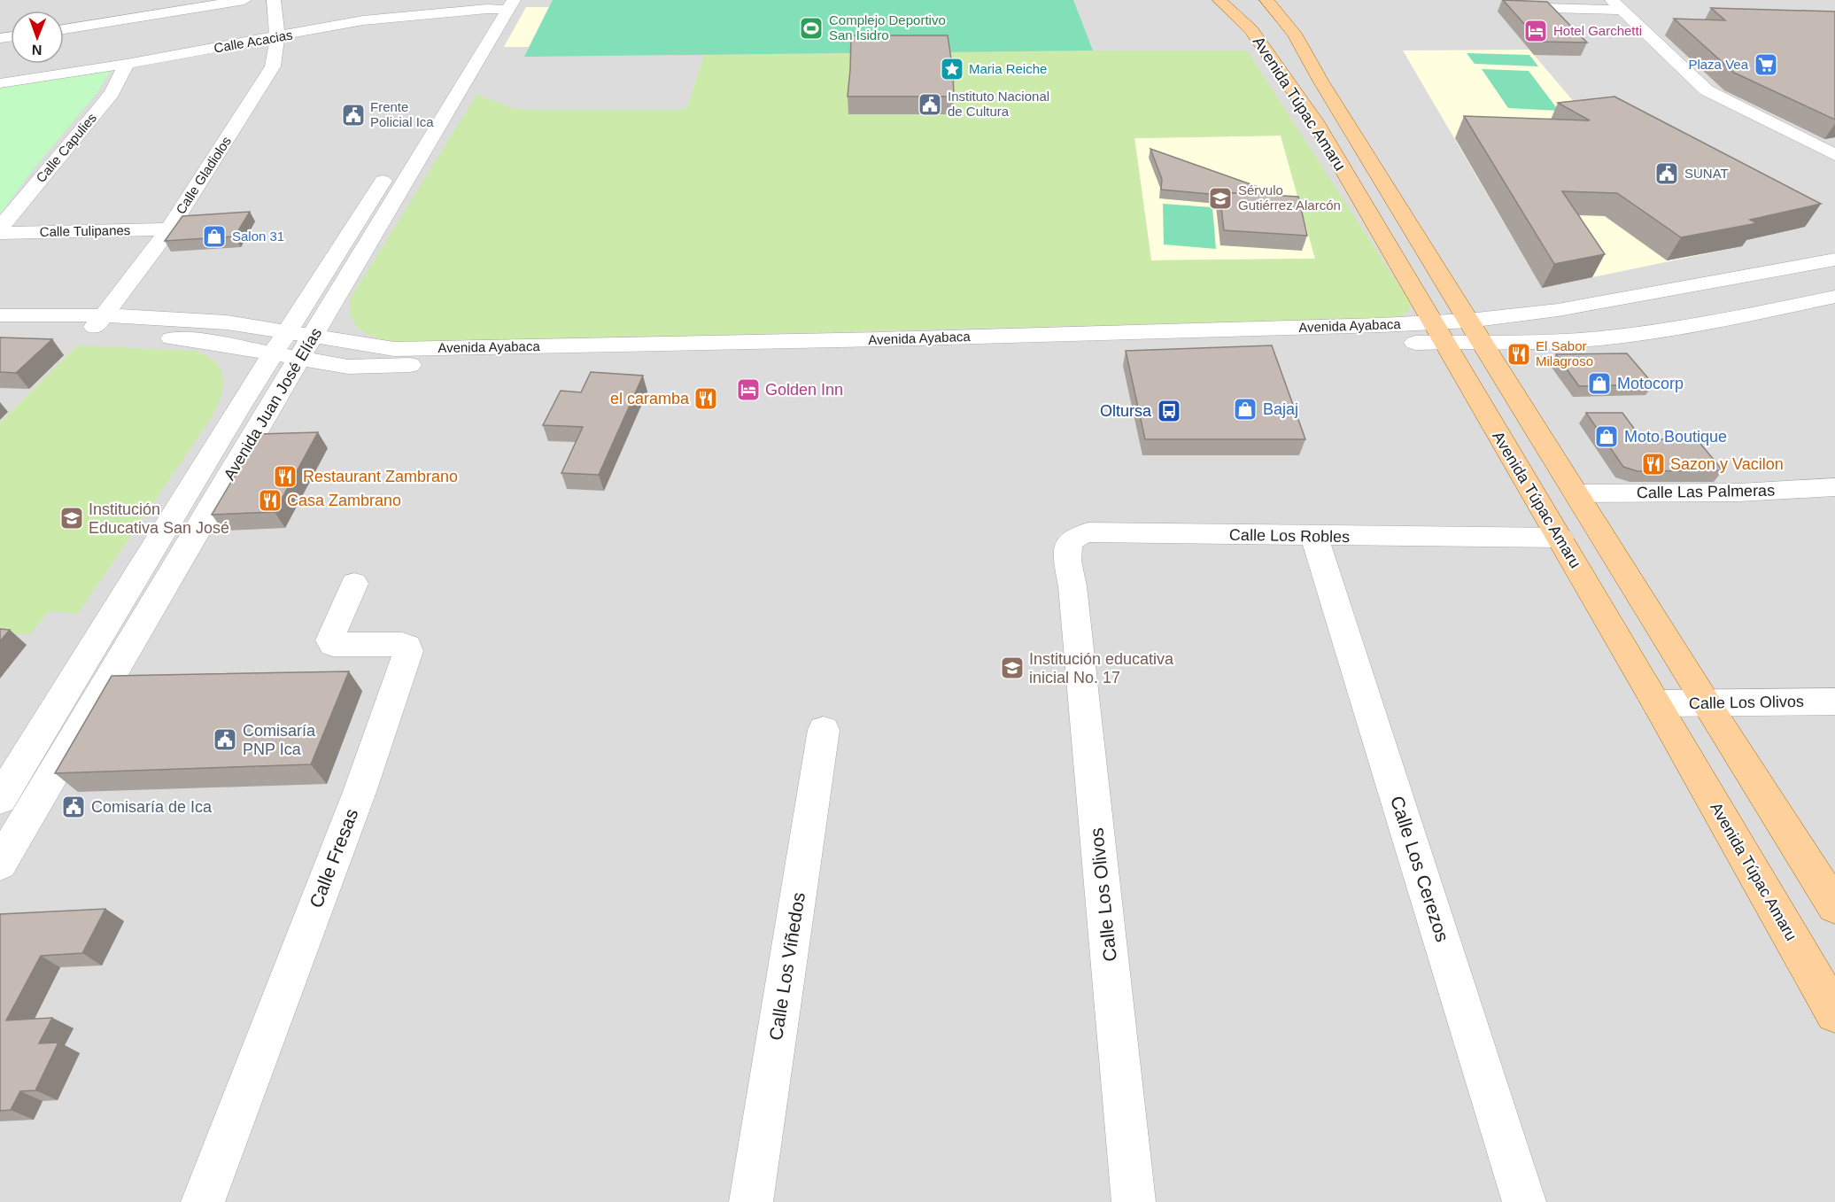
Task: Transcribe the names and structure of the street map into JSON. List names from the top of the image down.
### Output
{
  "streets": {
    "main road": ["Avenida Túpac Amaru"],
    "street": [
      "Calle Acacias",
      "Calle Capulies",
      "Calle Gladiolos",
      "Calle Tulipanes",
      "Avenida Ayabaca",
      "Avenida Juan José Elías",
      "Calle Las Palmeras",
      "Calle Los Robles",
      "Calle Los Olivos",
      "Calle Fresas",
      "Calle Los Cerezos",
      "Calle Los Viñedos"
    ]
  },
  "crossings": [
    ["Calle Acacias", "Calle Capulies"],
    ["Calle Acacias", "Calle Gladiolos"],
    ["Calle Acacias", "Avenida Juan José Elías"],
    ["Avenida Túpac Amaru", "Avenida Ayabaca"],
    ["Avenida Túpac Amaru", "Calle Las Palmeras"],
    ["Avenida Túpac Amaru", "Calle Los Robles"],
    ["Avenida Túpac Amaru", "Calle Los Olivos"],
    ["Calle Gladiolos", "Calle Tulipanes"],
    ["Calle Gladiolos", "Avenida Ayabaca"],
    ["Avenida Ayabaca", "Avenida Juan José Elías"],
    ["Calle Los Robles", "Calle Los Olivos"],
    ["Calle Los Robles", "Calle Los Cerezos"]
  ],
  "places": {
    "sports": ["Complejo Deportivo San Isidro"],
    "hotel": ["Hotel Garchetti", "Golden Inn"],
    "supermarket": ["Plaza Vea"],
    "place": ["Maria Reiche"],
    "public building": [
      "Instituto Nacional de Cultura",
      "Frente Policial Ica",
      "SUNAT",
      "Comisaría PNP Ica",
      "Comisaría de Ica"
    ],
    "school or university": ["Sérvulo Gutiérrez Alarcón", "Institución Educativa San José", "Institución educativa inicial No. 17"],
    "shop": [
      "Salon 31",
      "Motocorp",
      "Bajaj",
      "Moto Boutique"
    ],
    "restaurant": [
      "El Sabor Milagroso",
      "el caramba",
      "Sazon y Vacilon",
      "Restaurant Zambrano",
      "Casa Zambrano"
    ],
    "bus stop": ["Oltursa"]
  },
  "north": "bottom"
}
